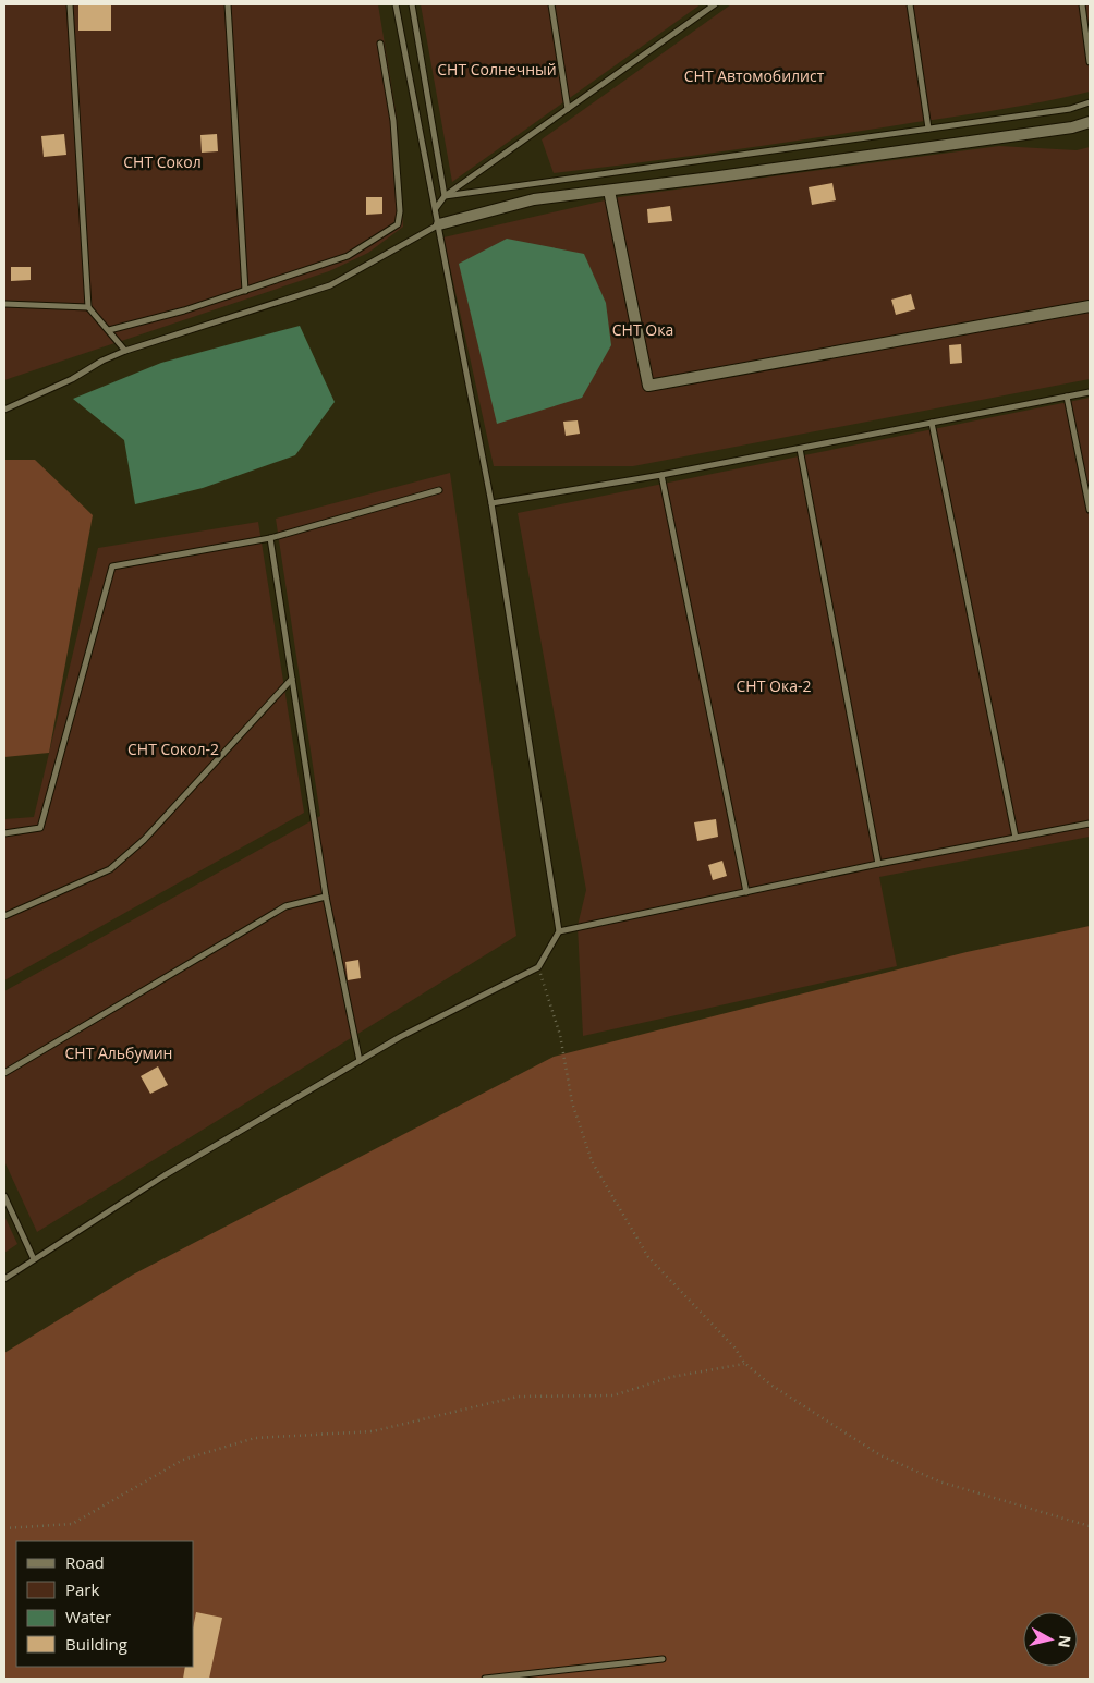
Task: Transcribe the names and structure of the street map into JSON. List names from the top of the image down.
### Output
{
  "parks": [
    "СНТ Солнечный",
    "СНТ Автомобилист",
    "СНТ Сокол",
    "СНТ Ока",
    "СНТ Ока-2",
    "СНТ Сокол-2",
    "СНТ Альбумин"
  ],
  "legend": [
    "Road",
    "Park",
    "Water",
    "Building"
  ],
  "north": "right"
}
